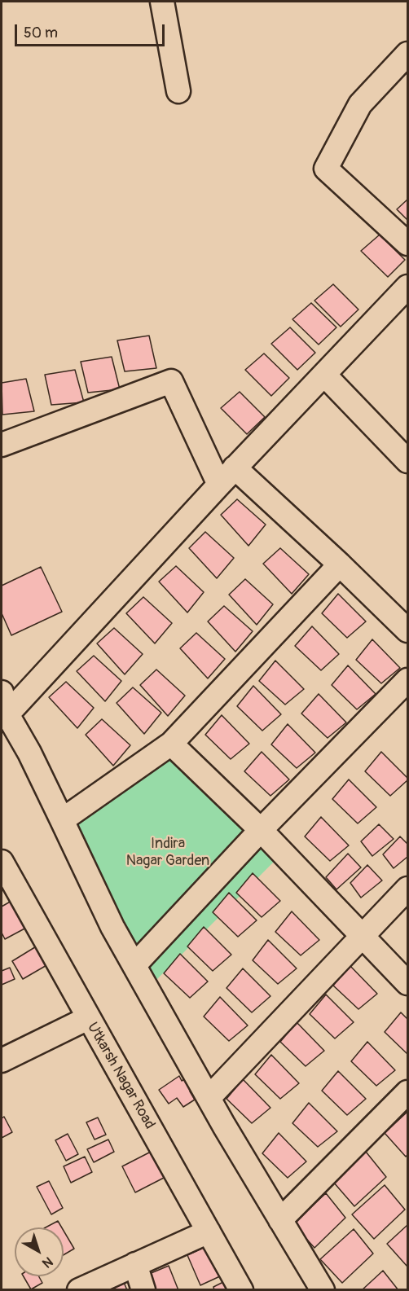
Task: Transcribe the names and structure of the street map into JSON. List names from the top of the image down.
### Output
{
  "streets": {
    "street": ["Utkarsh Nagar Road"]
  },
  "parks": ["Indira Nagar Garden"],
  "scale_bar": "50 m",
  "north": "bottom right"
}
